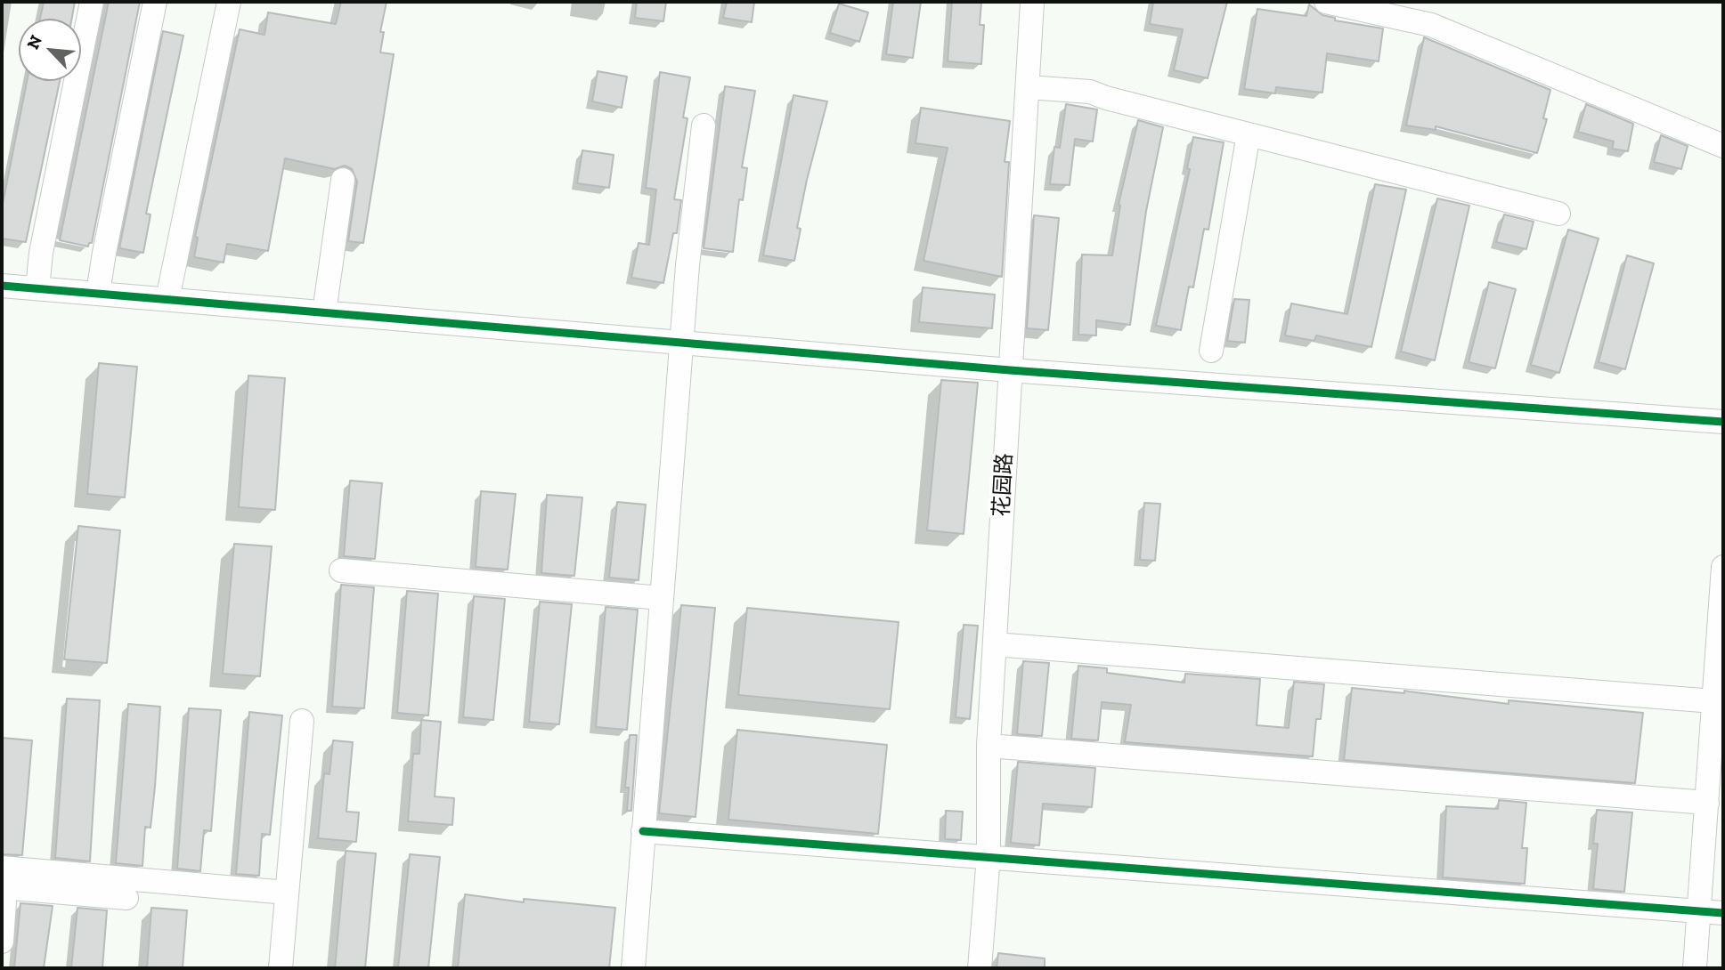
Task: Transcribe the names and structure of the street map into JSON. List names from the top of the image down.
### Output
{
  "streets": {
    "street": ["花园路"]
  },
  "north": "top left"
}
